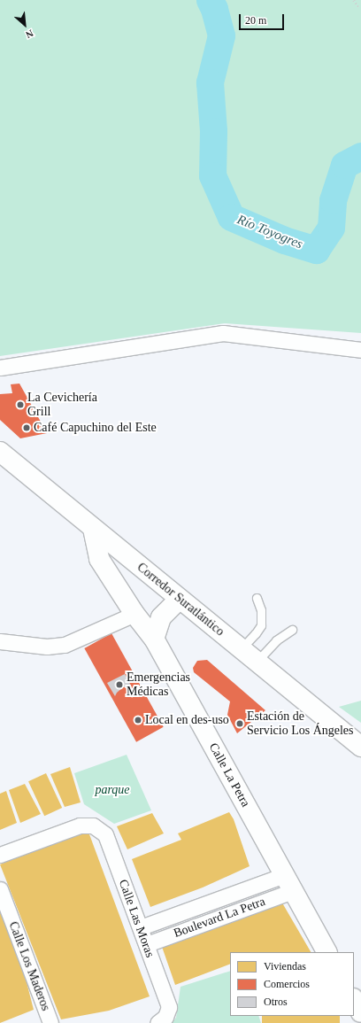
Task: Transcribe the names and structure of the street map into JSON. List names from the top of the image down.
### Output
{
  "streets": {
    "main road": ["Corredor Suratlántico", "Calle La Petra"],
    "street": ["Boulevard La Petra", "Calle Las Moras", "Calle Los Maderos"]
  },
  "crossings": [
    ["Corredor Suratlántico", "Calle La Petra"],
    ["Calle La Petra", "Boulevard La Petra"],
    ["Boulevard La Petra", "Calle Las Moras"]
  ],
  "water": ["Río Toyogres"],
  "parks": ["parque"],
  "places": [
    "La Cevichería Grill",
    "Café Capuchino del Este",
    "Emergencias Médicas",
    "Local en des-uso",
    "Estación de Servicio Los Ángeles"
  ],
  "legend": ["Viviendas", "Comercios", "Otros"],
  "scale_bar": "20 m",
  "north": "bottom right"
}
